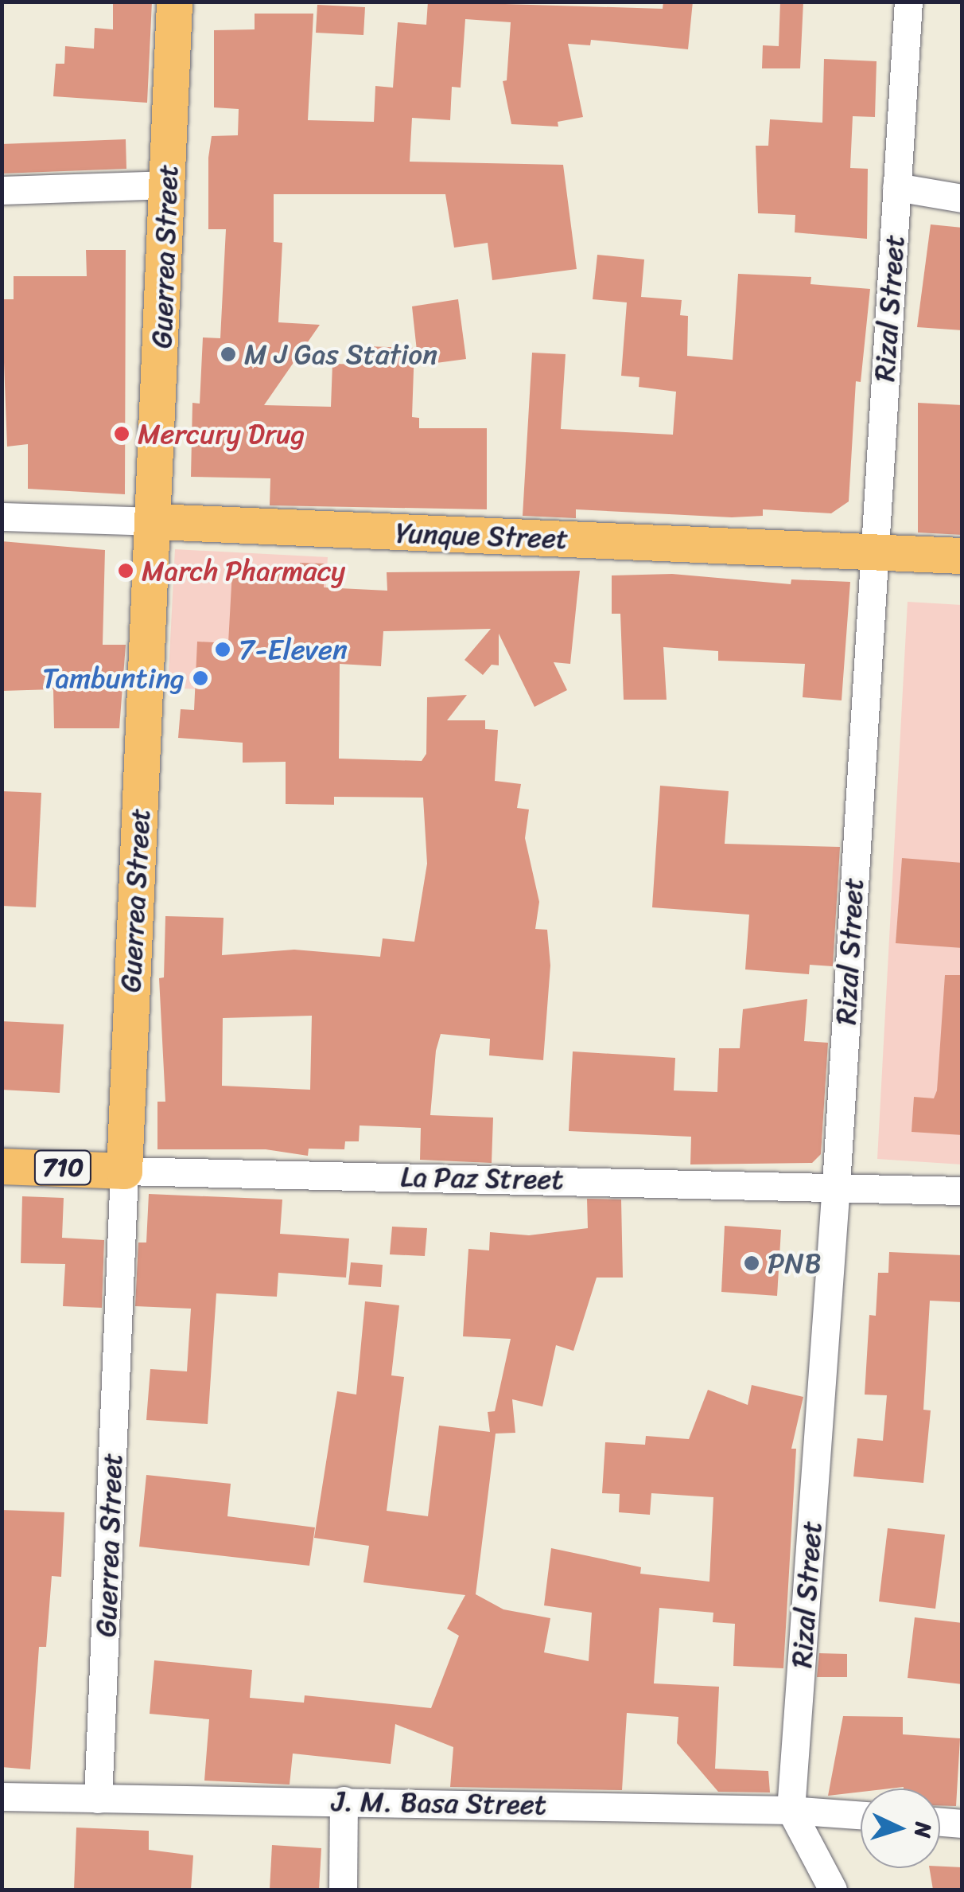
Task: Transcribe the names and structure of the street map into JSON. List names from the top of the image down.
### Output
{
  "streets": {
    "main road": [
      "Guerrea Street",
      "Yunque Street",
      "710",
      "La Paz Street"
    ],
    "street": ["Rizal Street", "J. M. Basa Street"]
  },
  "crossings": [
    ["Guerrea Street", "Yunque Street"],
    ["Guerrea Street", "La Paz Street"],
    ["Guerrea Street", "J. M. Basa Street"],
    ["Rizal Street", "Yunque Street"],
    ["Rizal Street", "La Paz Street"],
    ["Rizal Street", "J. M. Basa Street"]
  ],
  "places": [
    "M J Gas Station",
    "Mercury Drug",
    "March Pharmacy",
    "7-Eleven",
    "Tambunting",
    "PNB"
  ],
  "north": "right"
}
